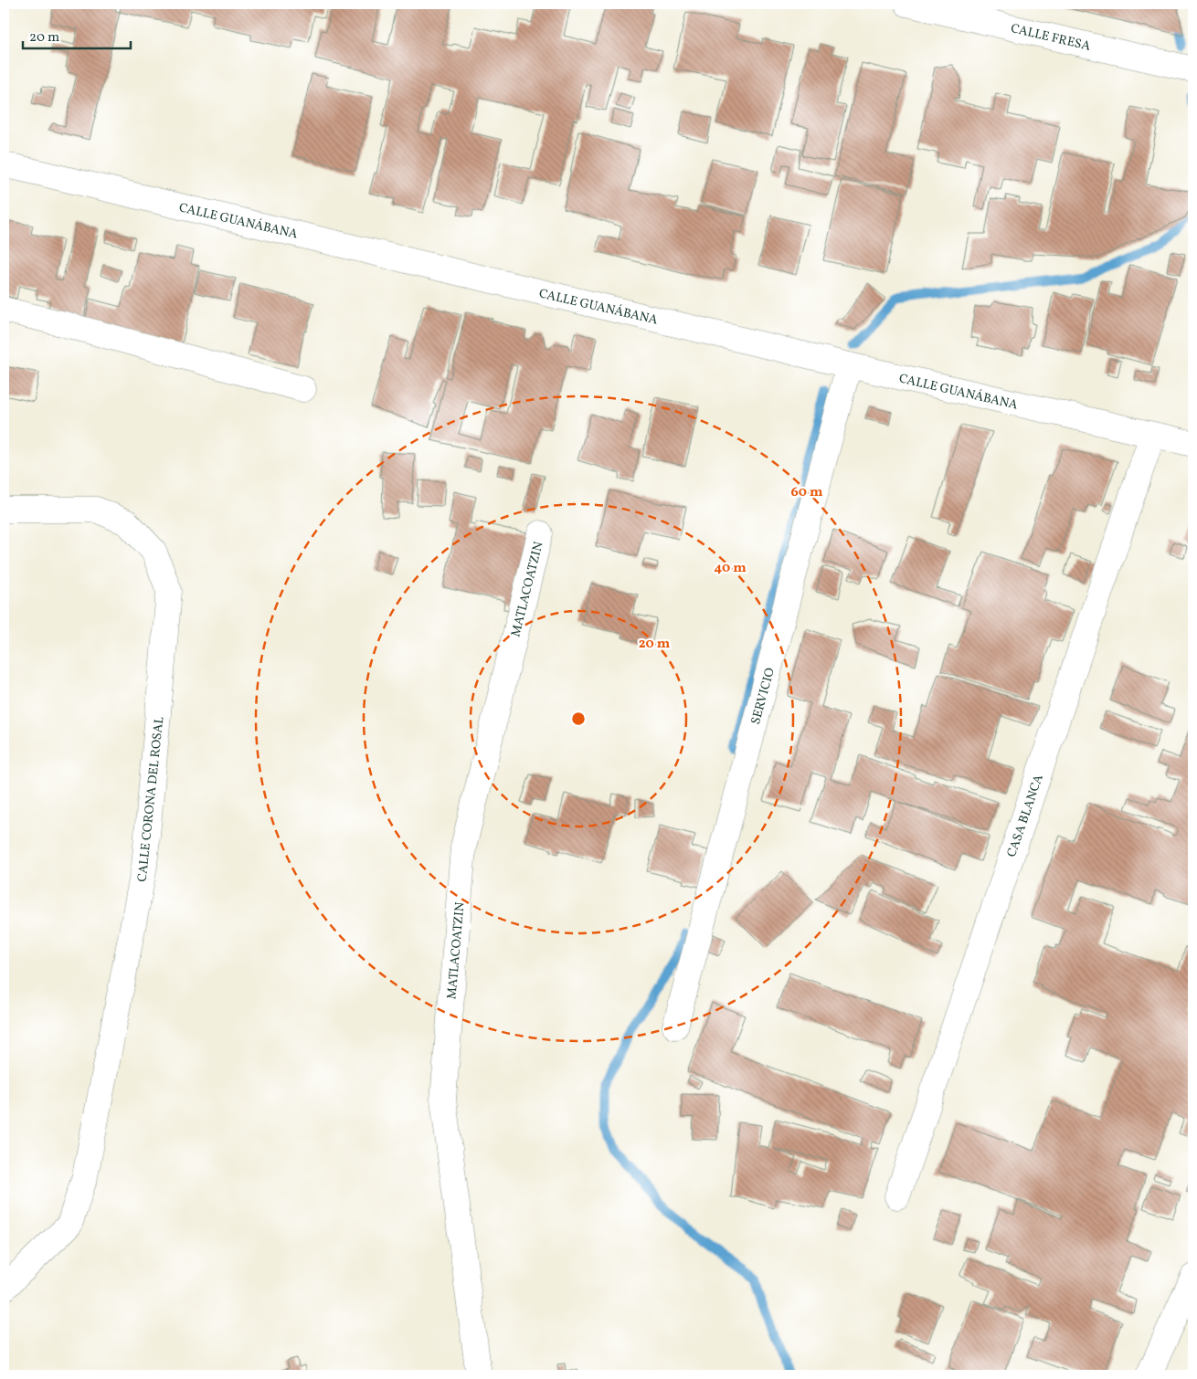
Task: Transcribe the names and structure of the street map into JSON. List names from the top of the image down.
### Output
{
  "streets": {
    "street": [
      "CALLE FRESA",
      "CALLE GUANÁBANA",
      "MATLACOATZIN",
      "SERVICIO",
      "CALLE CORONA DEL ROSAL",
      "CASA BLANCA"
    ]
  },
  "crossings": [
    ["CALLE GUANÁBANA", "SERVICIO"],
    ["CALLE GUANÁBANA", "CASA BLANCA"]
  ],
  "scale_bar": "20 m",
  "rings": ["60 m", "40 m", "20 m"]
}
